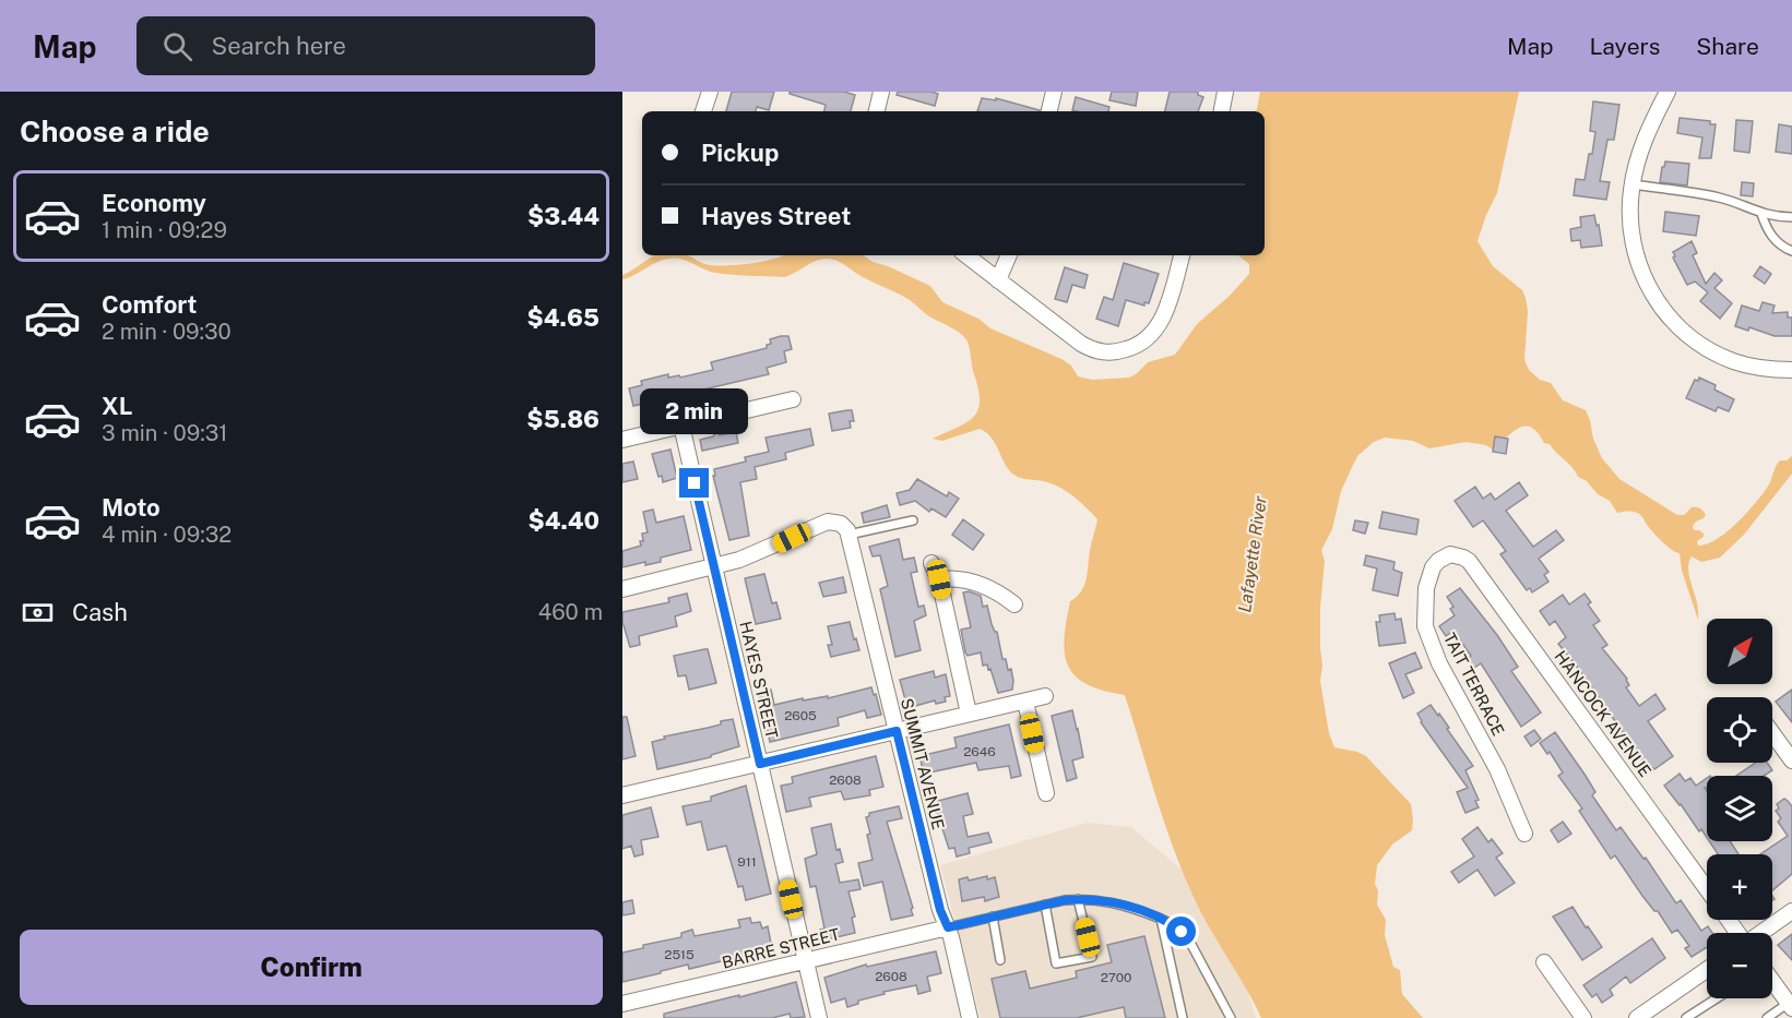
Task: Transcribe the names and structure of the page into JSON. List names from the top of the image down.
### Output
{
  "streets": {
    "street": [
      "HAYES STREET",
      "TAIT TERRACE",
      "HANCOCK AVENUE",
      "SUMMIT AVENUE",
      "BARRE STREET"
    ]
  },
  "crossings": [
    ["HAYES STREET", "BARRE STREET"],
    ["TAIT TERRACE", "HANCOCK AVENUE"],
    ["SUMMIT AVENUE", "BARRE STREET"]
  ],
  "water": ["Lafayette River"],
  "house_numbers": [
    "2605",
    "2646",
    "2608",
    "911",
    "2515",
    "2608",
    "2700"
  ],
  "north": "top right",
  "page": {
    "header": "Map",
    "search": "Search here",
    "nav": ["Map", "Layers", "Share"],
    "heading": "Choose a ride",
    "banner": ["Pickup", "Hayes Street"],
    "list": [
      {
        "name": "Economy",
        "note": "1 min · 09:29",
        "value": "$3.44"
      },
      {
        "name": "Comfort",
        "note": "2 min · 09:30",
        "value": "$4.65"
      },
      {
        "name": "XL",
        "note": "3 min · 09:31",
        "value": "$5.86"
      },
      {
        "name": "Moto",
        "note": "4 min · 09:32",
        "value": "$4.40"
      }
    ],
    "bubble": "2 min",
    "pay": ["Cash", "460 m"],
    "map_buttons": ["+", "−"],
    "buttons": "Confirm"
  }
}
